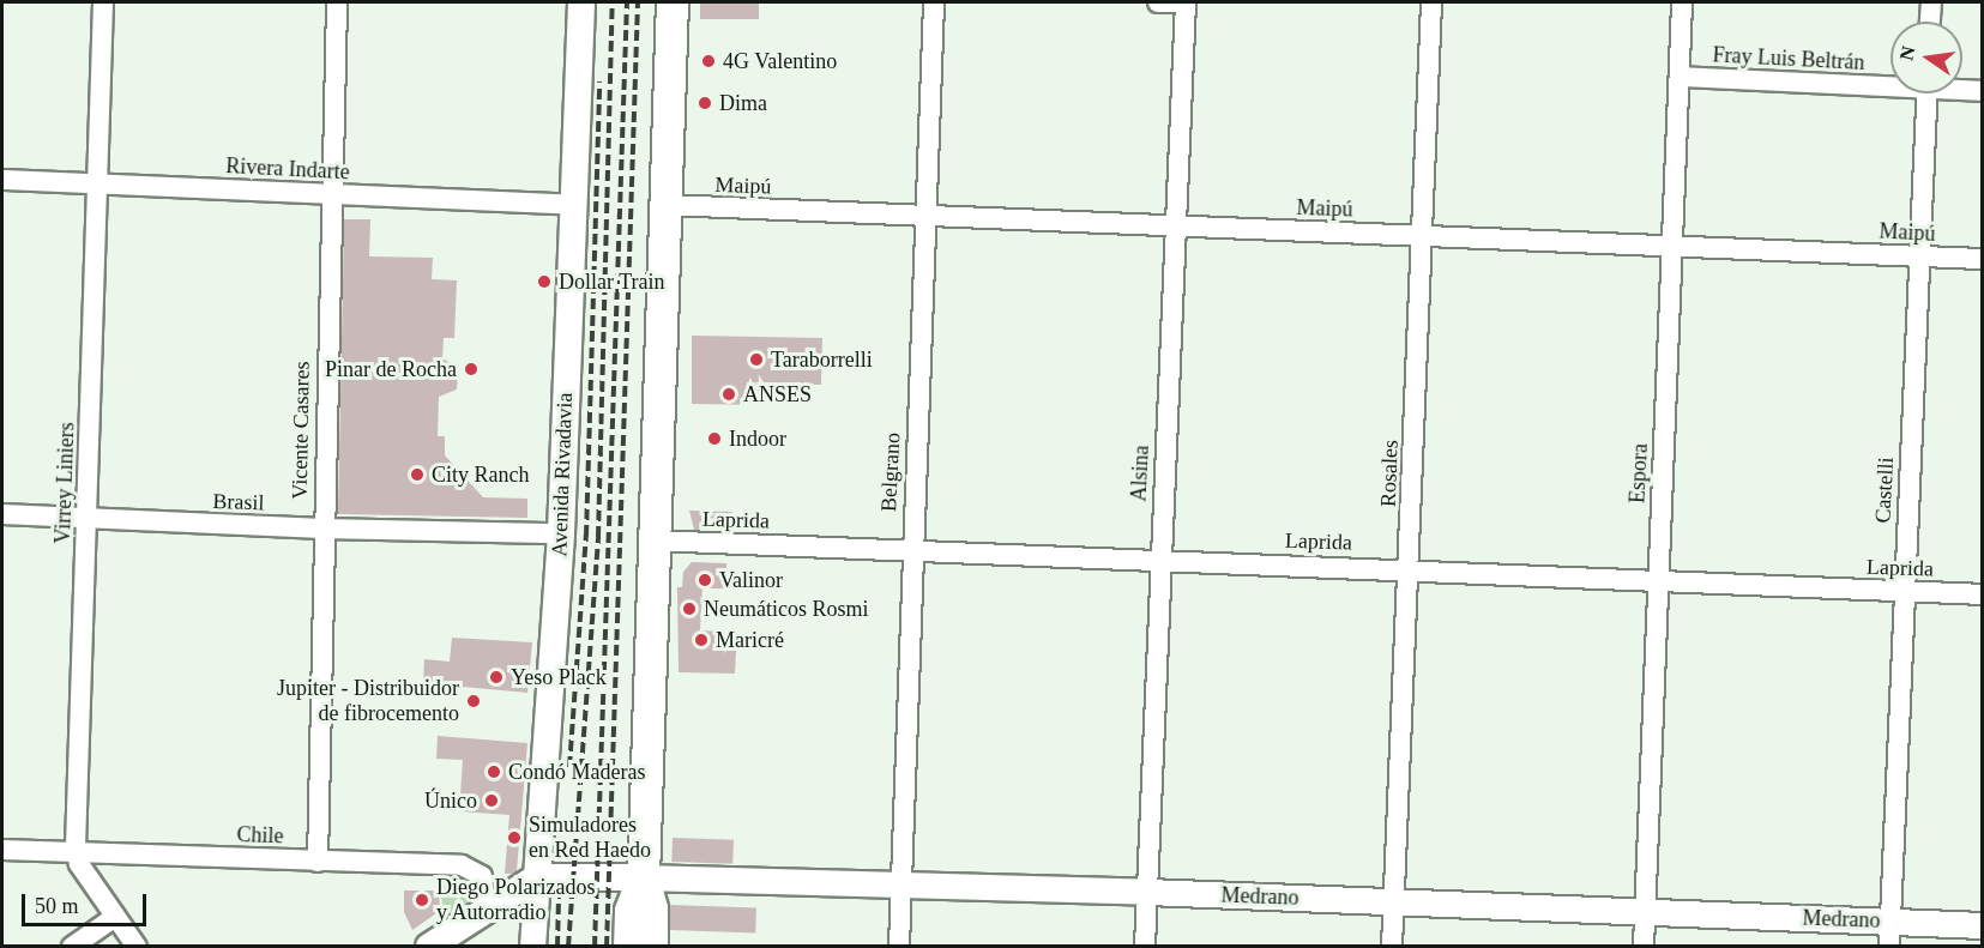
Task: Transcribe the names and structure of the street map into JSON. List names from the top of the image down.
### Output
{
  "streets": {
    "main road": ["Avenida Rivadavia", "Medrano"],
    "street": [
      "Fray Luis Beltrán",
      "Rivera Indarte",
      "Maipú",
      "Vicente Casares",
      "Belgrano",
      "Alsina",
      "Rosales",
      "Espora",
      "Virrey Liniers",
      "Castelli",
      "Brasil",
      "Laprida",
      "Chile"
    ]
  },
  "crossings": [
    ["Fray Luis Beltrán", "Espora"],
    ["Rivera Indarte", "Vicente Casares"],
    ["Rivera Indarte", "Avenida Rivadavia"],
    ["Rivera Indarte", "Virrey Liniers"],
    ["Maipú", "Belgrano"],
    ["Maipú", "Alsina"],
    ["Maipú", "Rosales"],
    ["Maipú", "Espora"],
    ["Maipú", "Castelli"],
    ["Vicente Casares", "Brasil"],
    ["Vicente Casares", "Chile"],
    ["Belgrano", "Laprida"],
    ["Belgrano", "Medrano"],
    ["Alsina", "Laprida"],
    ["Alsina", "Medrano"],
    ["Rosales", "Laprida"],
    ["Rosales", "Medrano"],
    ["Espora", "Laprida"],
    ["Espora", "Medrano"],
    ["Avenida Rivadavia", "Brasil"],
    ["Avenida Rivadavia", "Medrano"],
    ["Virrey Liniers", "Brasil"],
    ["Virrey Liniers", "Chile"],
    ["Castelli", "Laprida"],
    ["Castelli", "Medrano"]
  ],
  "places": [
    "4G Valentino",
    "Dima",
    "Dollar Train",
    "Taraborrelli",
    "Pinar de Rocha",
    "ANSES",
    "Indoor",
    "City Ranch",
    "Valinor",
    "Neumáticos Rosmi",
    "Maricré",
    "Yeso Plack",
    "Jupiter - Distribuidor de fibrocemento",
    "Condó Maderas",
    "Único",
    "Simuladores en Red Haedo",
    "Diego Polarizados y Autorradio"
  ],
  "scale_bar": "50 m",
  "north": "left"
}
